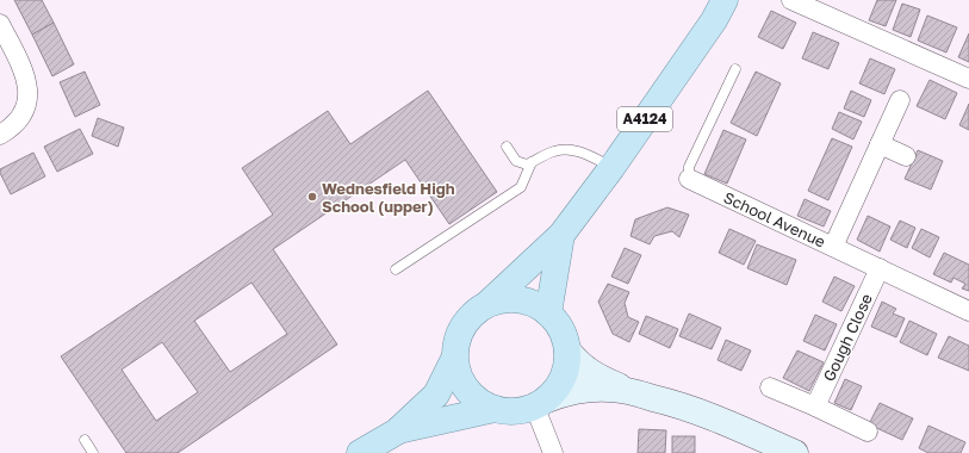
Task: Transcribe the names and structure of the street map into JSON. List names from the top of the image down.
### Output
{
  "streets": {
    "main road": ["A4124"],
    "street": ["School Avenue", "Gough Close"]
  },
  "crossings": [
    ["School Avenue", "Gough Close"]
  ],
  "places": ["Wednesfield High School (upper)"]
}
